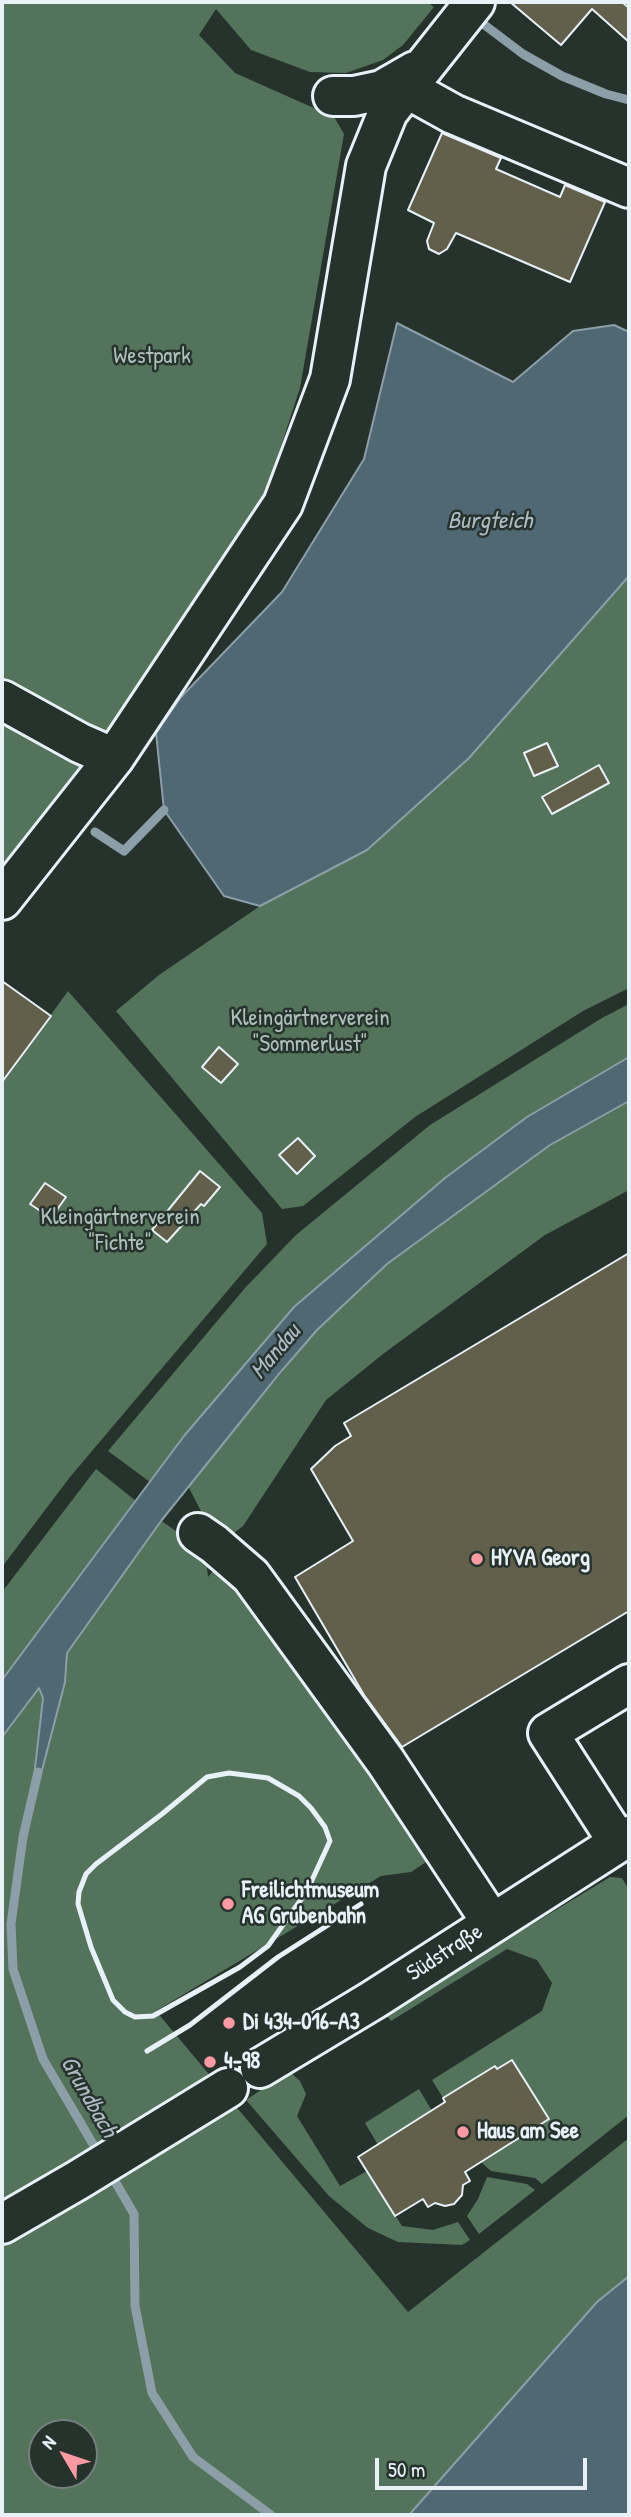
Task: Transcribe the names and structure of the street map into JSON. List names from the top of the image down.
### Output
{
  "streets": {
    "street": ["Südstraße"]
  },
  "water": ["Burgteich", "Mandau", "Grundbach"],
  "parks": ["Westpark", "Kleingärtnerverein \"Sommerlust\"", "Kleingärtnerverein \"Fichte\""],
  "places": [
    "HYVA Georg",
    "Freilichtmuseum AG Grubenbahn",
    "Di 434-016-A3",
    "4-98",
    "Haus am See"
  ],
  "scale_bar": "50 m",
  "north": "top left"
}
